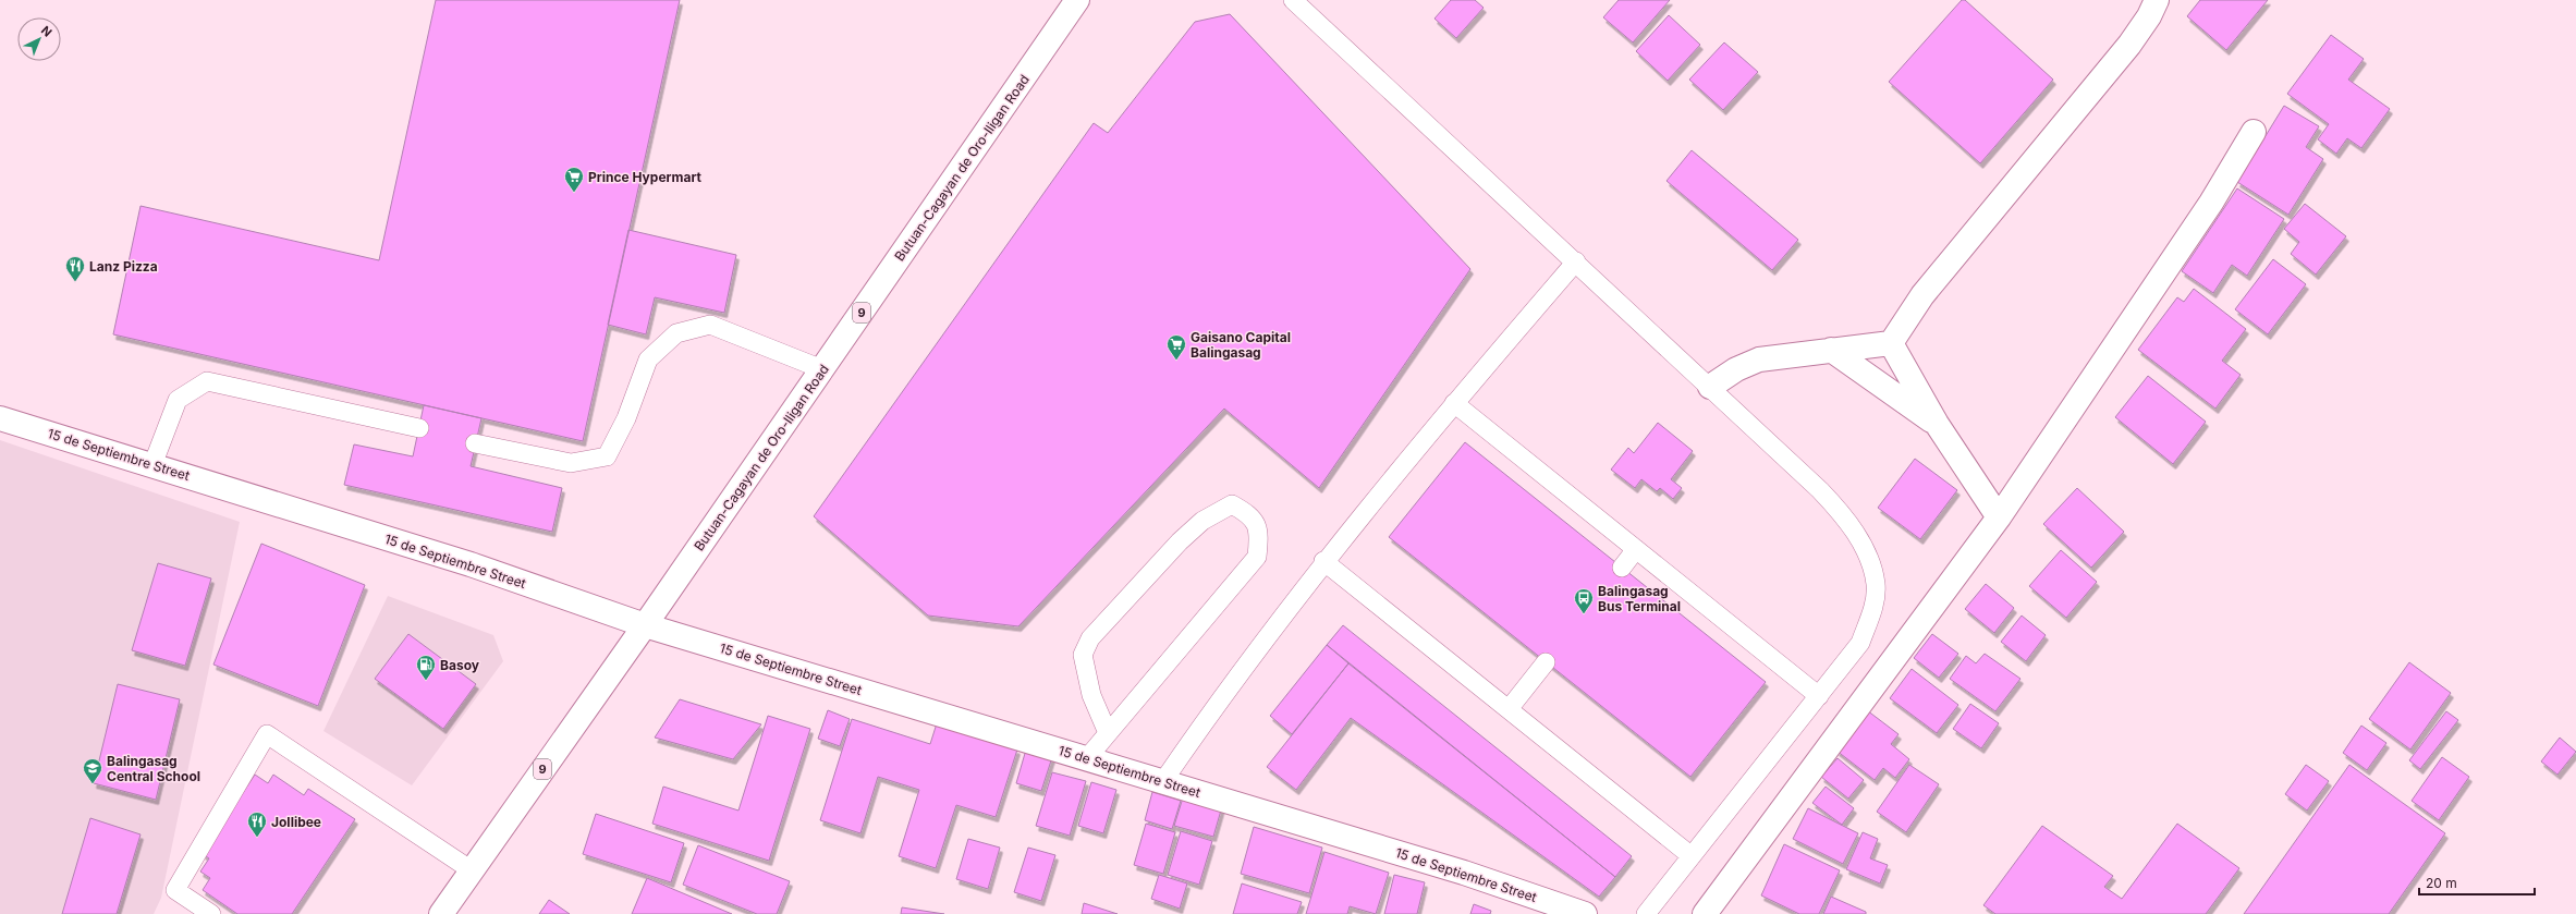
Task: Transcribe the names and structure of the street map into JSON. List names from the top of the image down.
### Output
{
  "streets": {
    "main road": ["Butuan-Cagayan de Oro-Iligan Road", "9", "15 de Septiembre Street"]
  },
  "crossings": [
    ["Butuan-Cagayan de Oro-Iligan Road", "15 de Septiembre Street"]
  ],
  "places": {
    "supermarket": ["Prince Hypermart", "Gaisano Capital Balingasag"],
    "restaurant": ["Lanz Pizza", "Jollibee"],
    "bus stop": ["Balingasag Bus Terminal"],
    "fuel station": ["Basoy"],
    "school or university": ["Balingasag Central School"]
  },
  "scale_bar": "20 m",
  "north": "top right"
}
